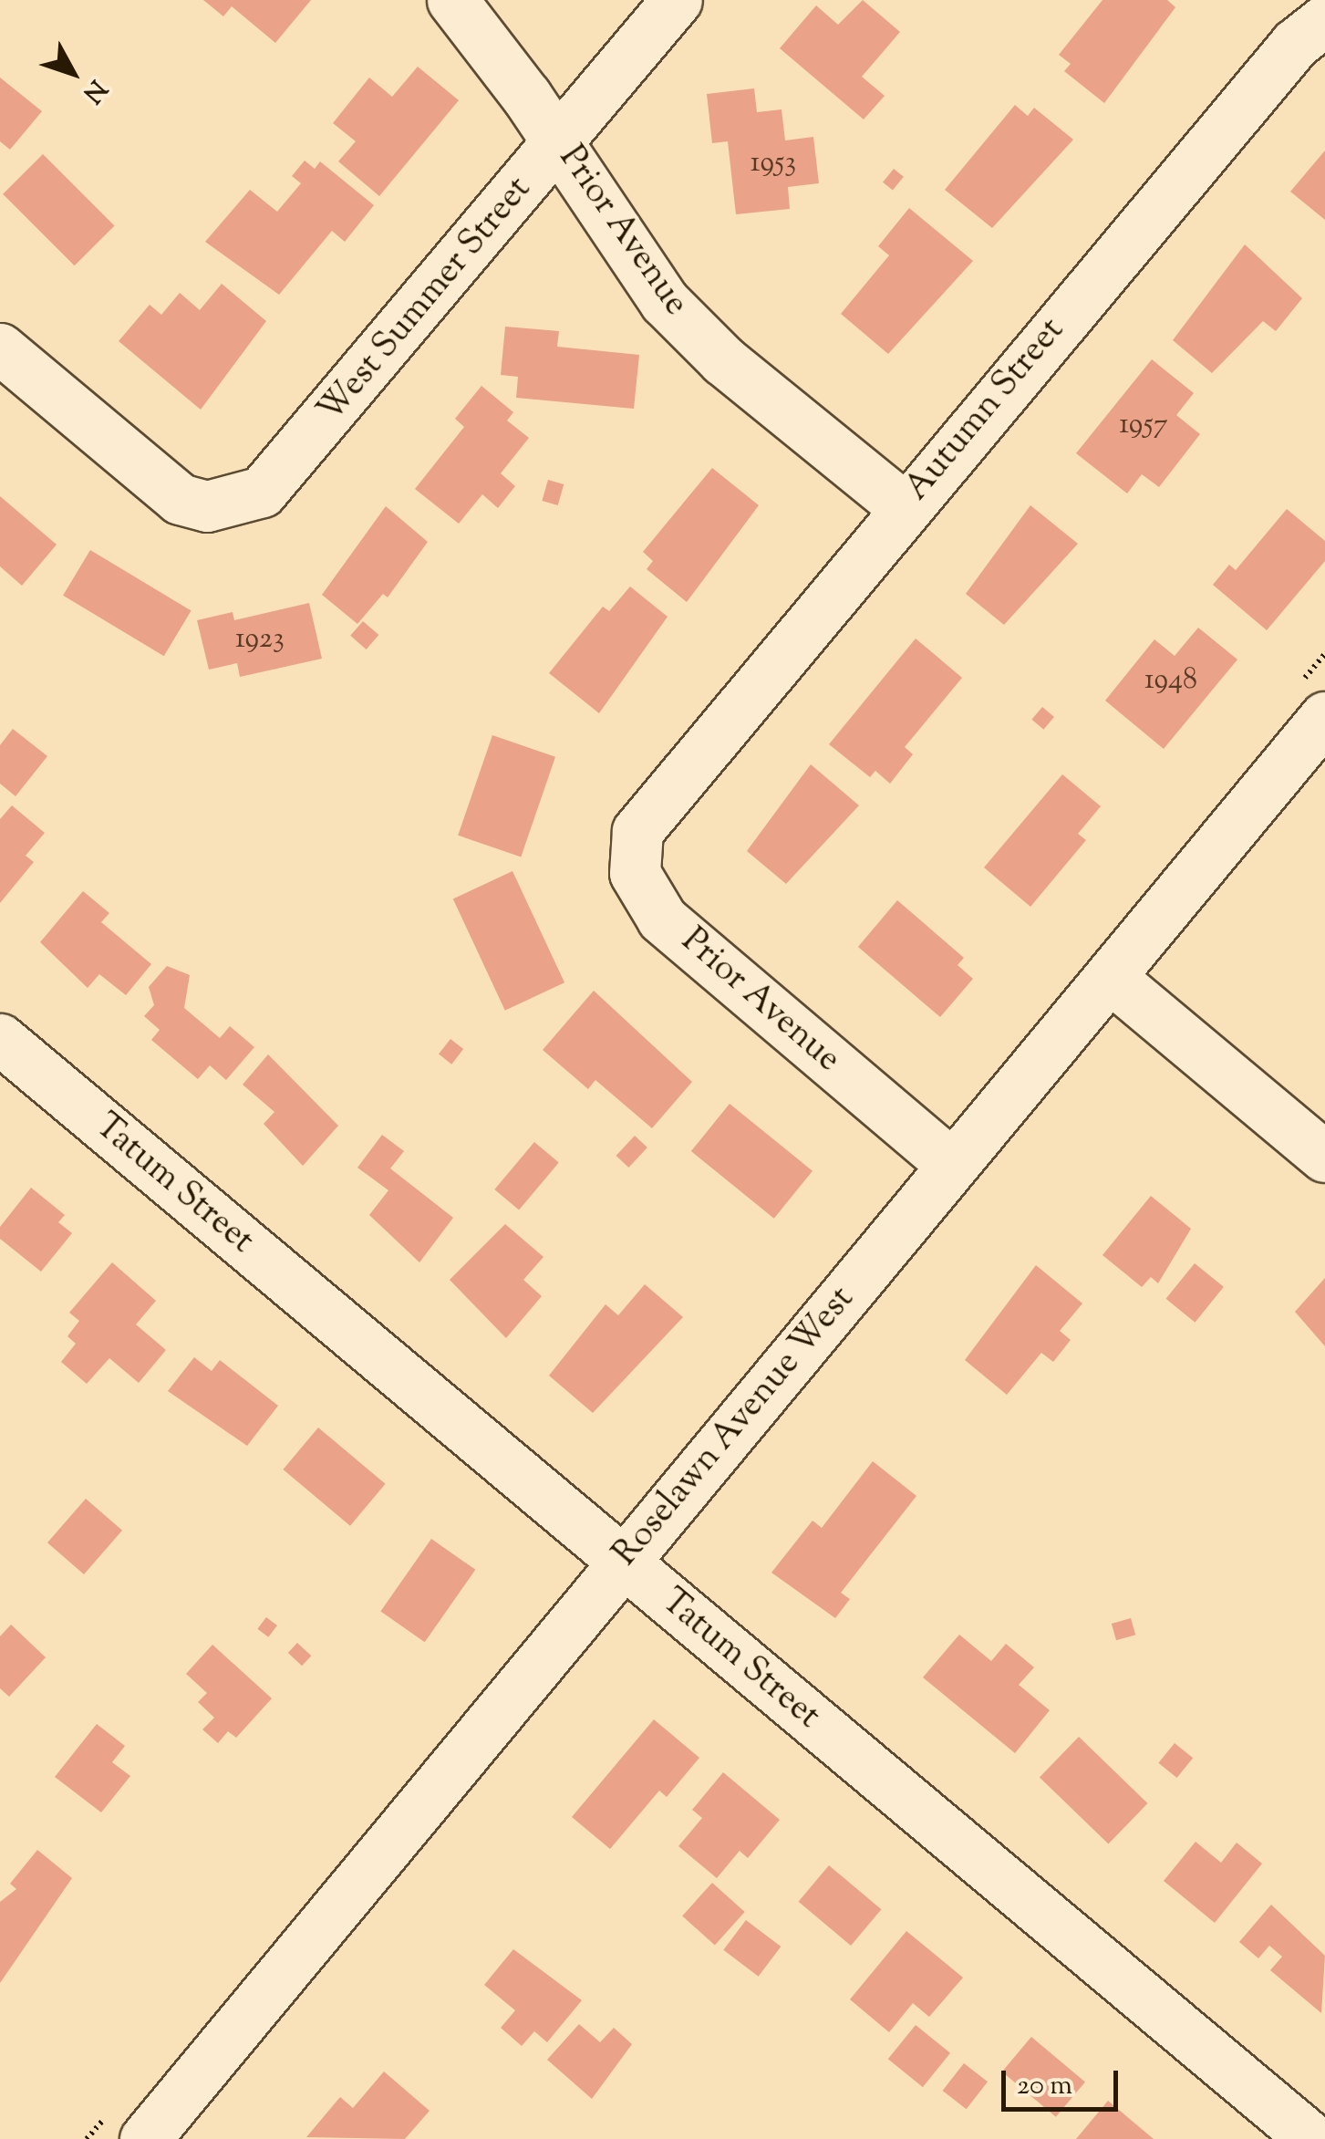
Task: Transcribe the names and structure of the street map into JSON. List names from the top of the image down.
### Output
{
  "streets": {
    "street": [
      "Prior Avenue",
      "West Summer Street",
      "Autumn Street",
      "Tatum Street",
      "Roselawn Avenue West"
    ]
  },
  "crossings": [
    ["Prior Avenue", "West Summer Street"],
    ["Prior Avenue", "Autumn Street"],
    ["Prior Avenue", "Roselawn Avenue West"],
    ["Tatum Street", "Roselawn Avenue West"]
  ],
  "house_numbers": [
    "1953",
    "1957",
    "1923",
    "1948"
  ],
  "scale_bar": "20 m",
  "north": "bottom right"
}
